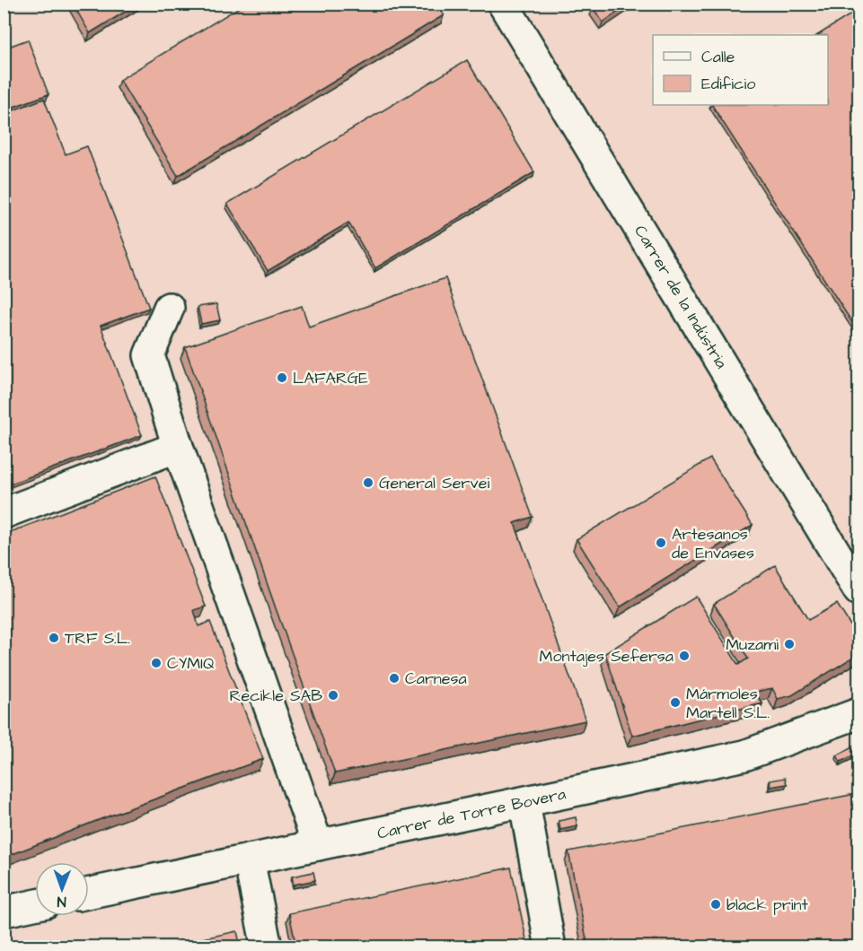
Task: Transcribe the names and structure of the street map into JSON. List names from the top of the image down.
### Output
{
  "streets": {
    "street": ["Carrer de la Indústria", "Carrer de Torre Bovera"]
  },
  "places": [
    "LAFARGE",
    "General Servei",
    "Artesanos de Envases",
    "TRF S.L.",
    "Muzami",
    "Montajes Sefersa",
    "CYMIQ",
    "Carnesa",
    "Recikle SAB",
    "Mármoles Martell S.L.",
    "black print"
  ],
  "legend": ["Calle", "Edificio"],
  "north": "bottom"
}
